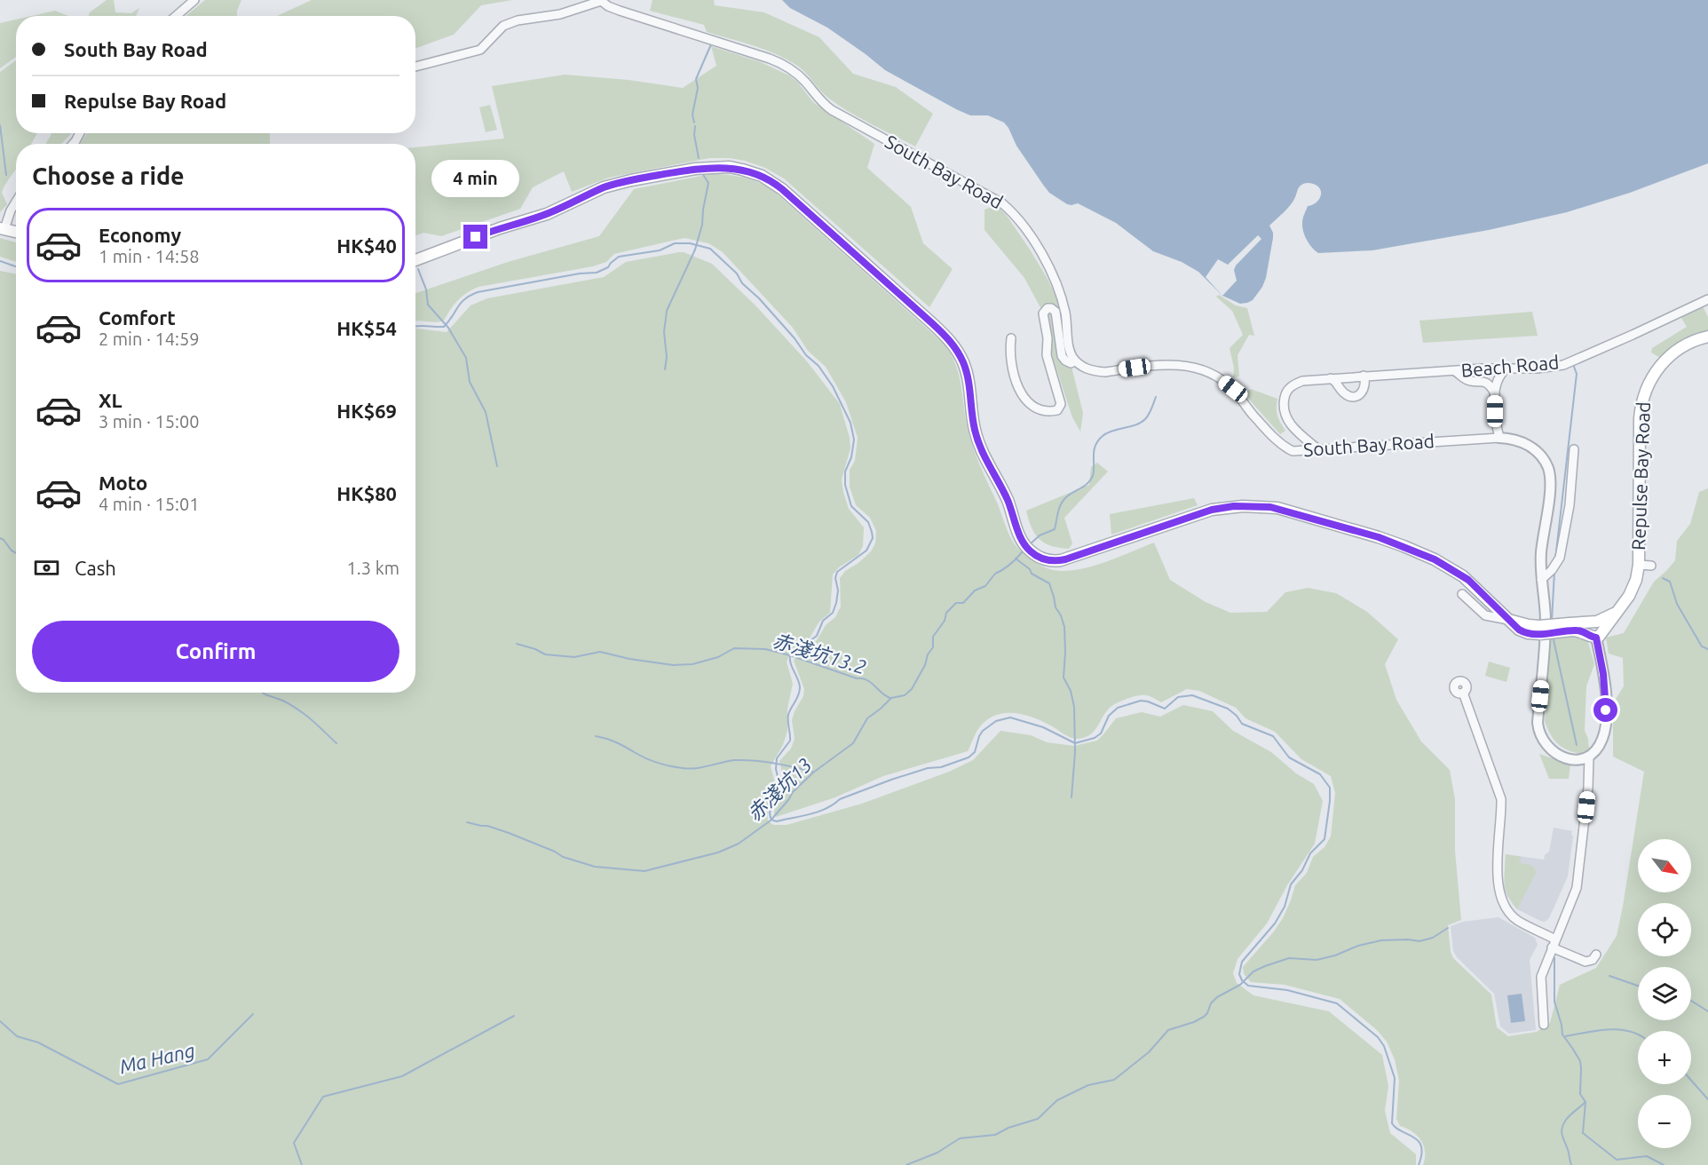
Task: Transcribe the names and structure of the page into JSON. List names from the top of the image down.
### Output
{
  "streets": {
    "main road": ["Repulse Bay Road"],
    "street": ["South Bay Road", "Beach Road"]
  },
  "crossings": [
    ["South Bay Road", "Beach Road"]
  ],
  "water": ["赤淺坑13.2", "赤淺坑13", "Ma Hang"],
  "north": "bottom right",
  "page": {
    "banner": ["South Bay Road", "Repulse Bay Road"],
    "heading": "Choose a ride",
    "bubble": "4 min",
    "list": [
      {
        "name": "Economy",
        "note": "1 min · 14:58",
        "value": "HK$40"
      },
      {
        "name": "Comfort",
        "note": "2 min · 14:59",
        "value": "HK$54"
      },
      {
        "name": "XL",
        "note": "3 min · 15:00",
        "value": "HK$69"
      },
      {
        "name": "Moto",
        "note": "4 min · 15:01",
        "value": "HK$80"
      }
    ],
    "pay": ["Cash", "1.3 km"],
    "buttons": "Confirm",
    "map_buttons": ["+", "−"]
  }
}
